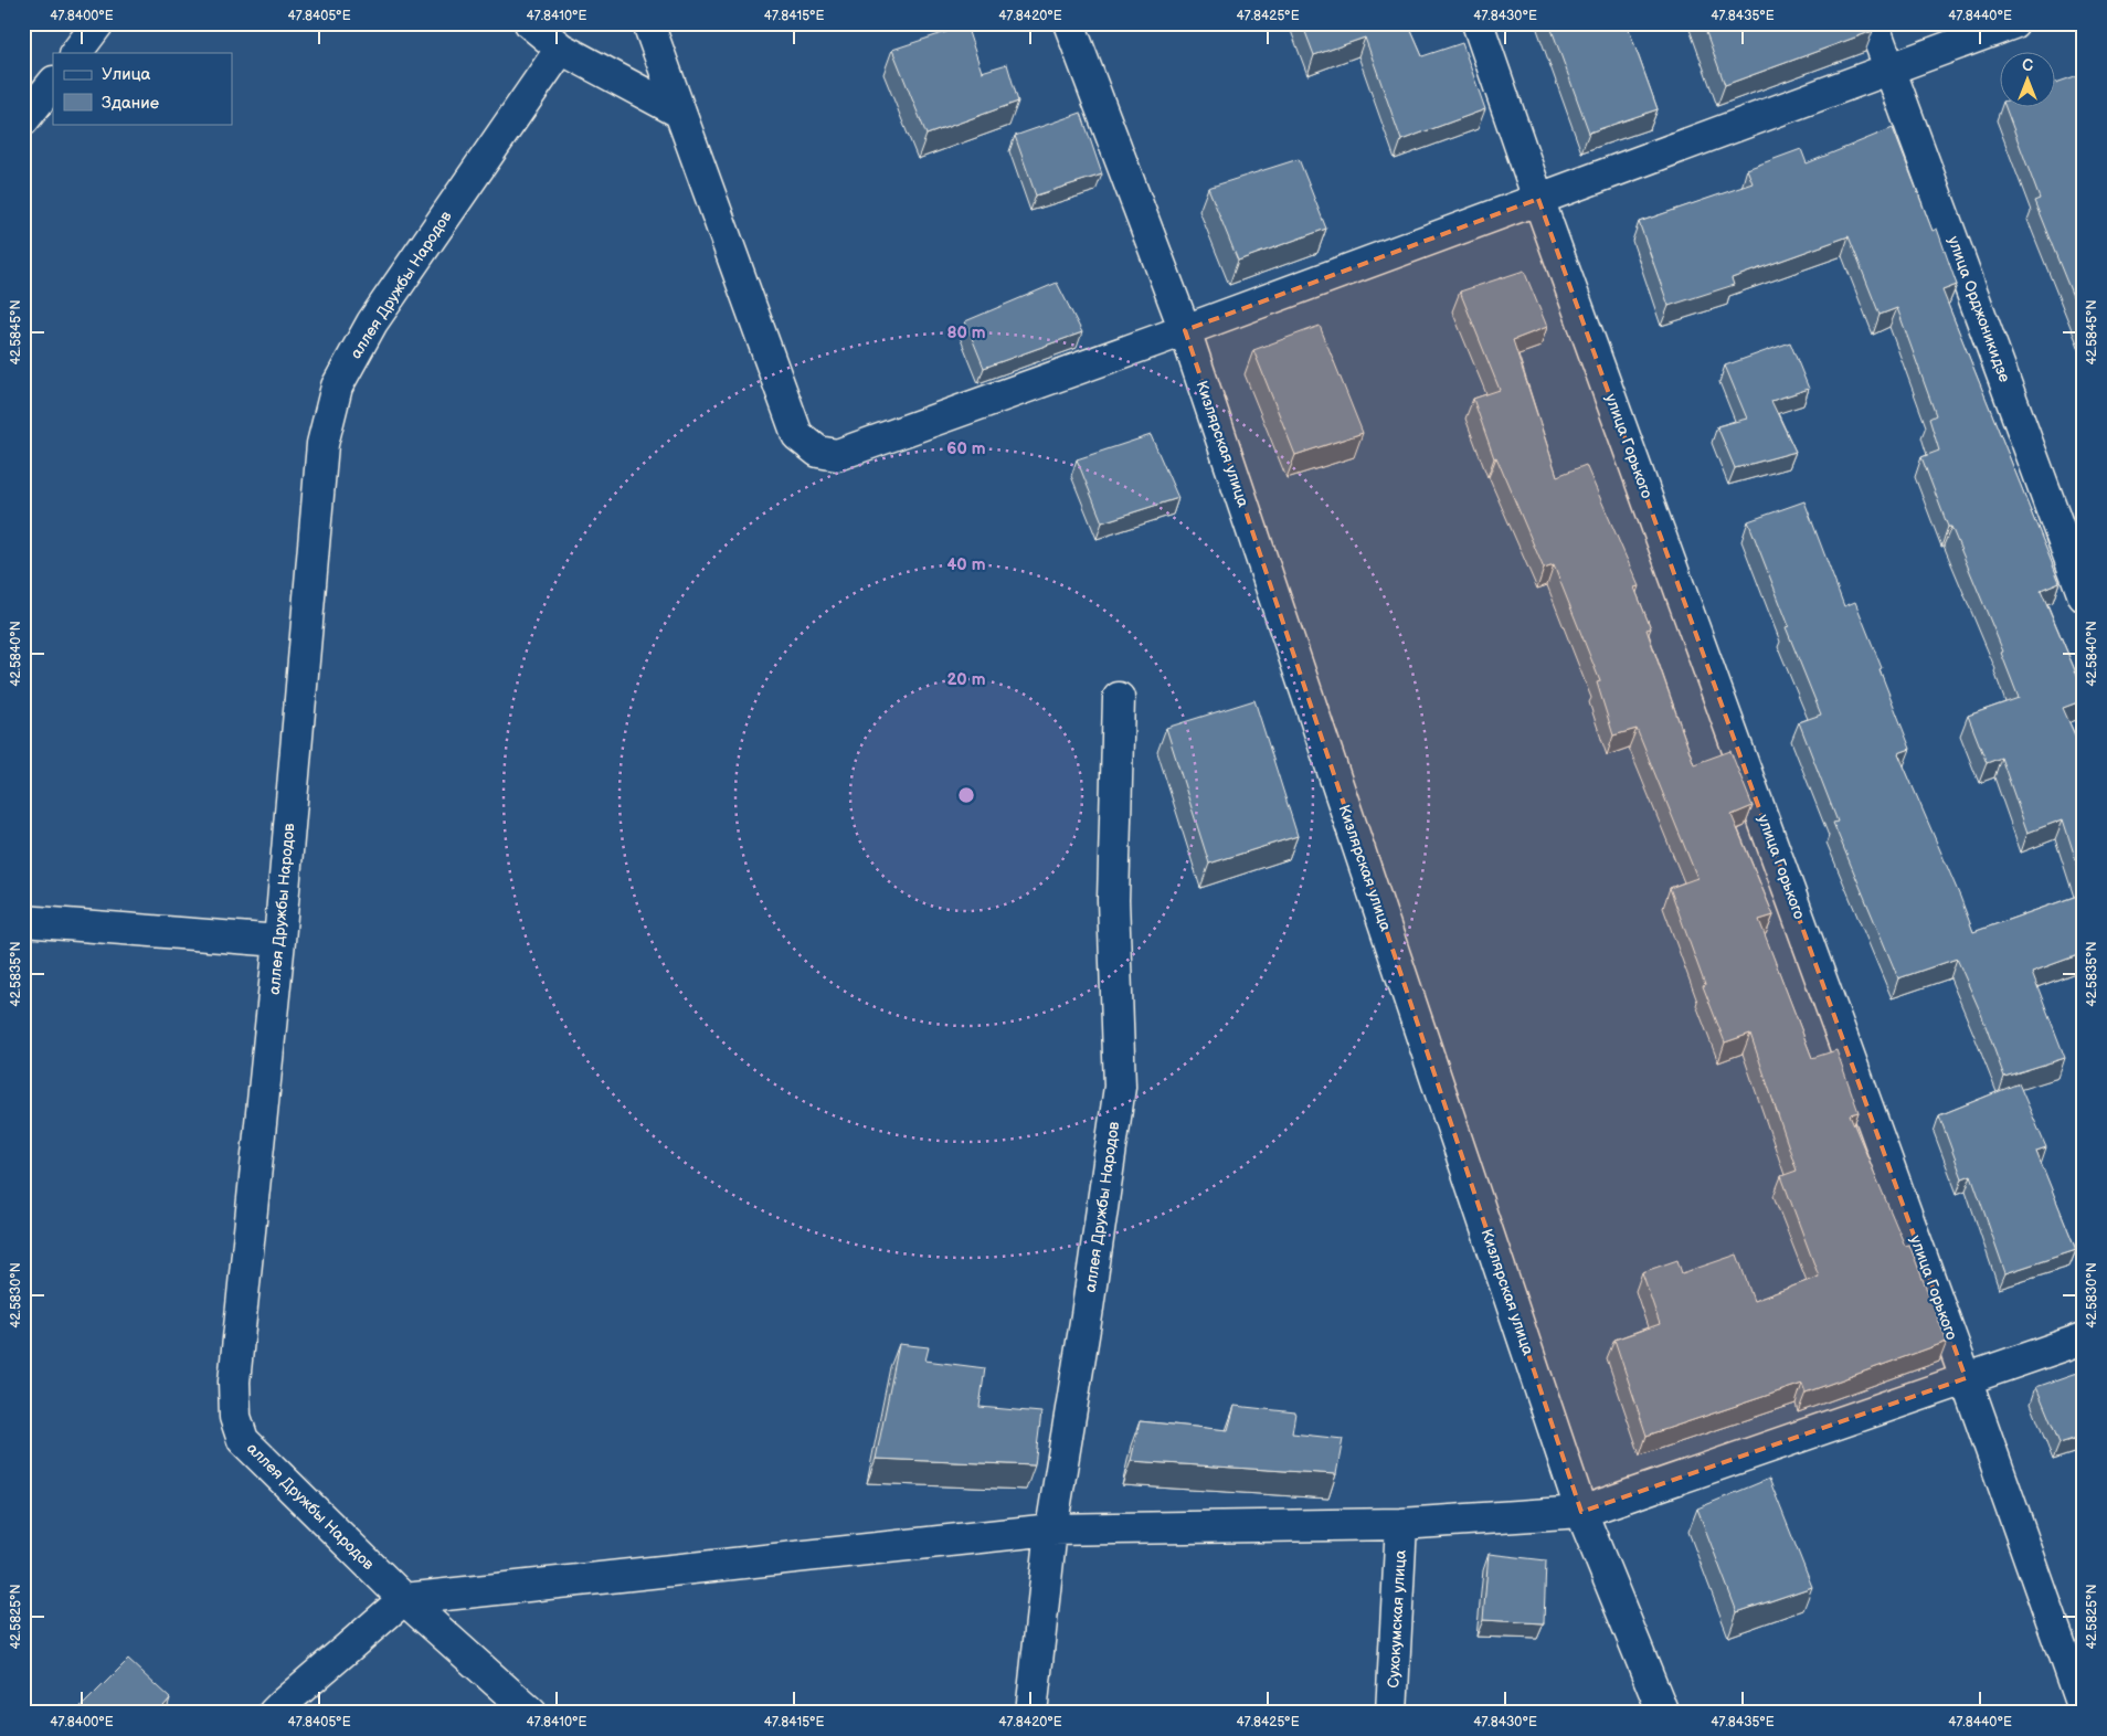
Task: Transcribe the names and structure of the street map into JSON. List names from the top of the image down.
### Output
{
  "streets": {
    "street": [
      "аллея Дружбы Народов",
      "улица Орджоникидзе",
      "Кизлярская улица",
      "улица Горького",
      "Сухокумская улица"
    ]
  },
  "legend": ["Улица", "Здание"],
  "north": "top",
  "coordinates": [
    "47.8400°E",
    "47.8405°E",
    "47.8410°E",
    "47.8415°E",
    "47.8420°E",
    "47.8425°E",
    "47.8430°E",
    "47.8435°E",
    "47.8440°E",
    "42.5845°N",
    "42.5840°N",
    "42.5835°N",
    "42.5830°N",
    "42.5825°N"
  ],
  "rings": [
    "80 m",
    "60 m",
    "40 m",
    "20 m"
  ]
}
